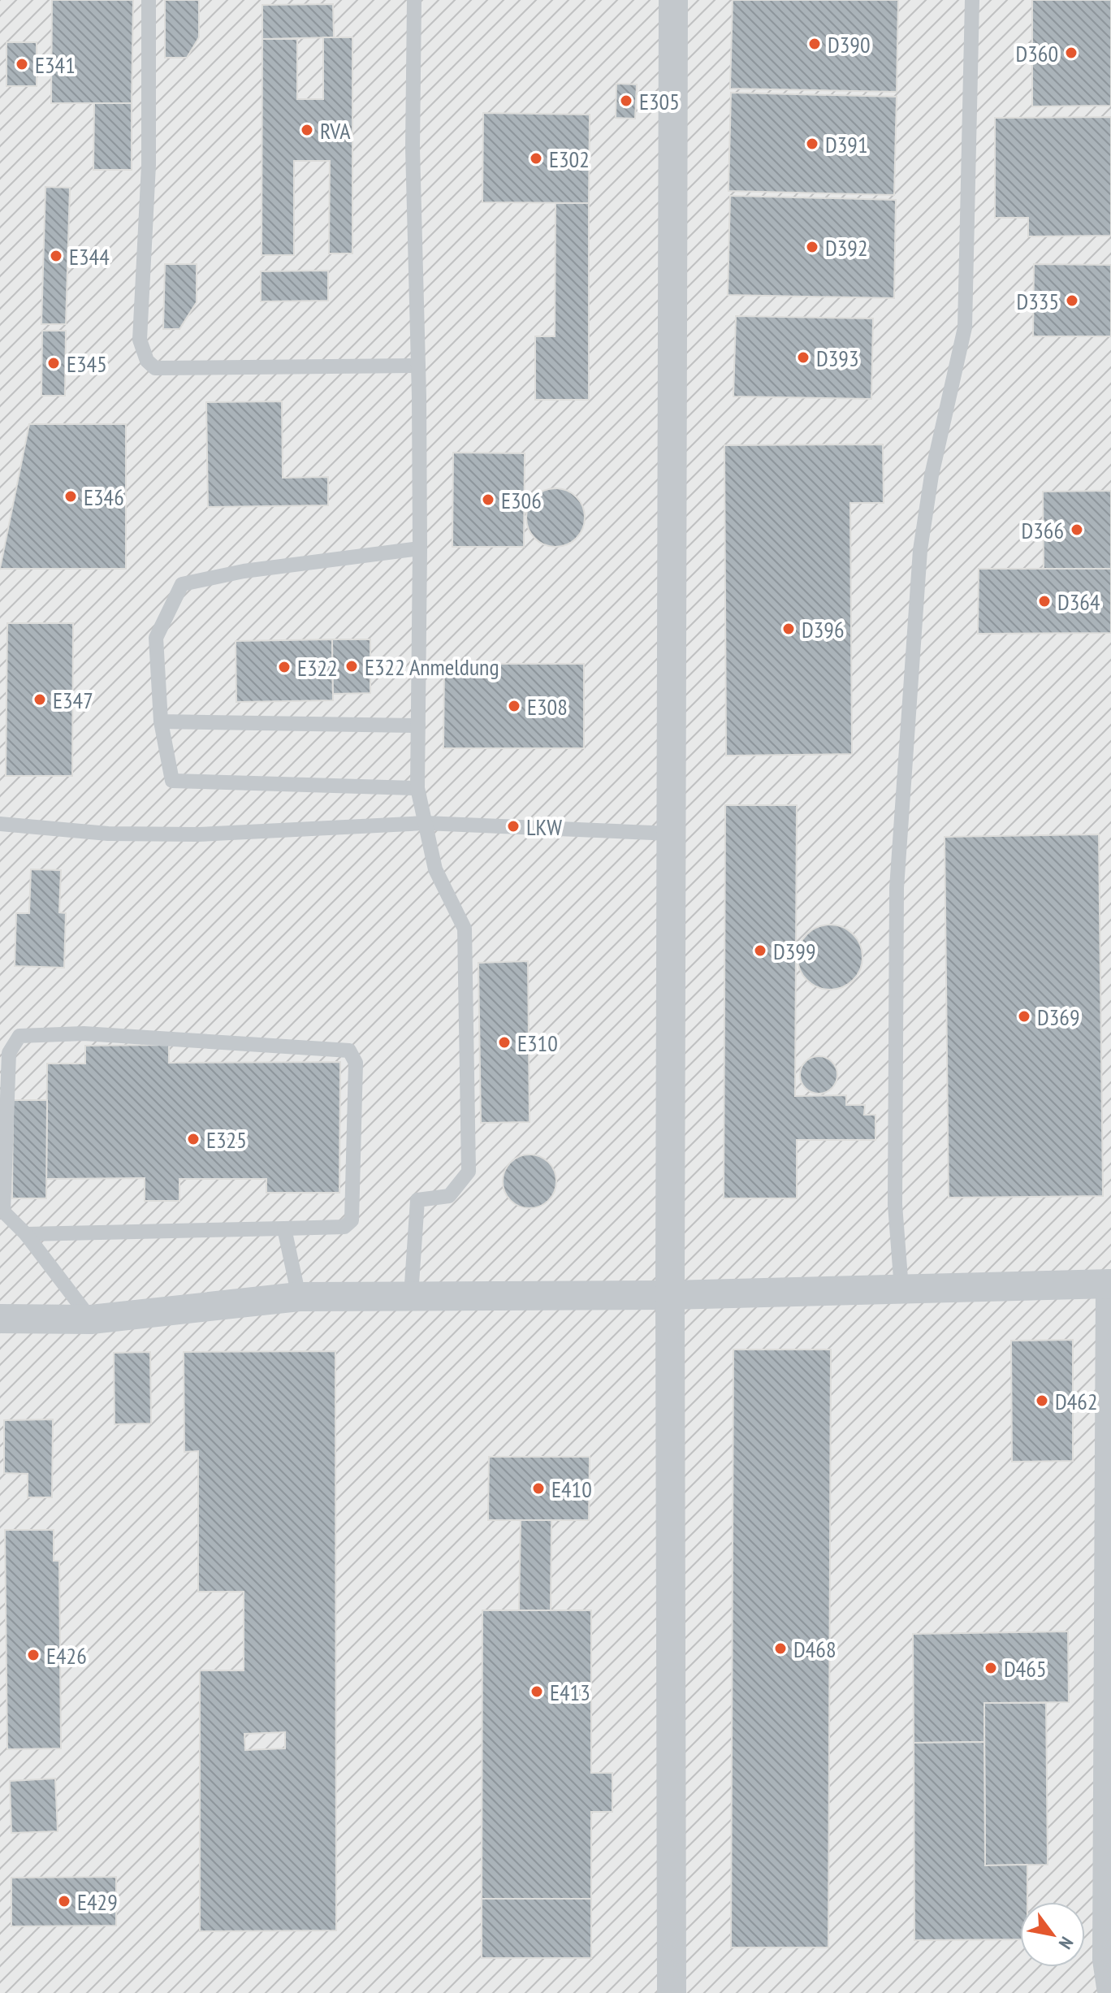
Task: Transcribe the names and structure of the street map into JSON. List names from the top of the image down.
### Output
{
  "places": [
    "D390",
    "D360",
    "E341",
    "E305",
    "RVA",
    "D391",
    "E302",
    "D392",
    "E344",
    "D335",
    "D393",
    "E345",
    "E346",
    "E306",
    "D366",
    "D364",
    "D396",
    "E322 Anmeldung",
    "E322",
    "E347",
    "E308",
    "LKW",
    "D399",
    "D369",
    "E310",
    "E325",
    "D462",
    "E410",
    "D468",
    "E426",
    "D465",
    "E413",
    "E429"
  ],
  "north": "bottom right"
}
